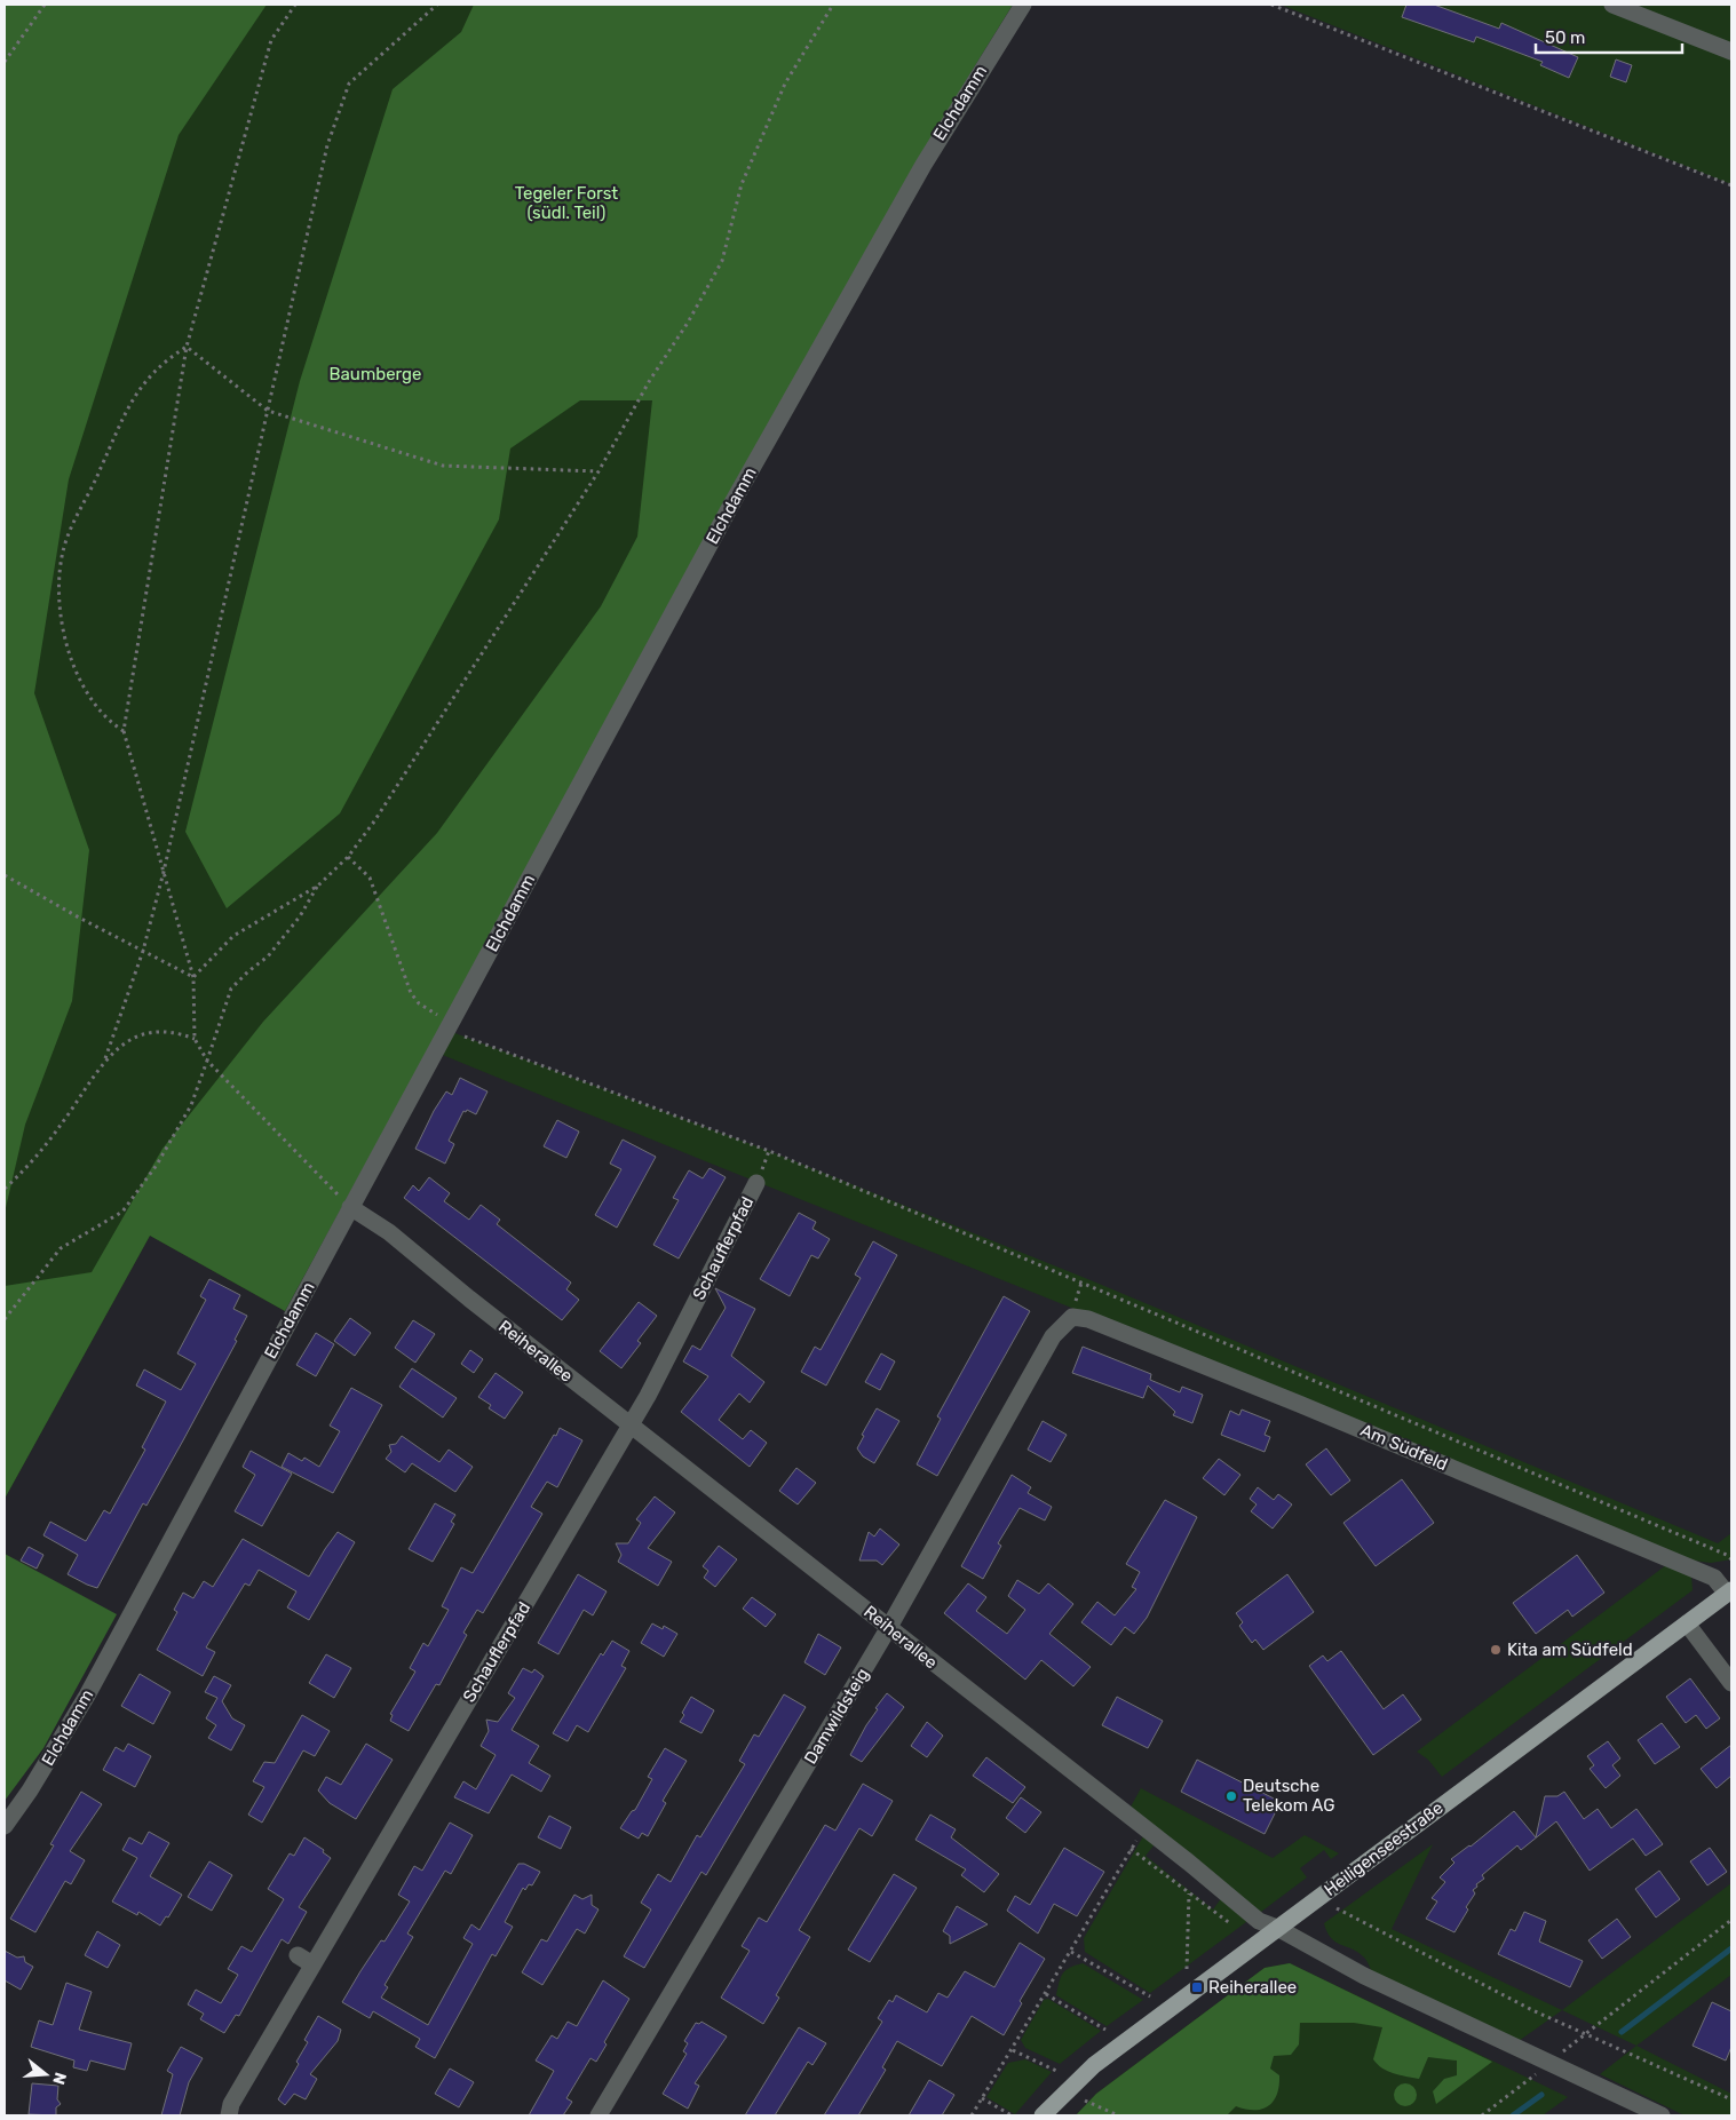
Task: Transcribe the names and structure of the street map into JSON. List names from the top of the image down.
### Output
{
  "streets": {
    "main road": ["Heiligenseestraße"],
    "street": [
      "Elchdamm",
      "Schauflerpfad",
      "Reiherallee",
      "Am Südfeld",
      "Damwildsteig"
    ]
  },
  "crossings": [
    ["Elchdamm", "Reiherallee"],
    ["Schauflerpfad", "Reiherallee"],
    ["Reiherallee", "Damwildsteig"],
    ["Reiherallee", "Heiligenseestraße"],
    ["Am Südfeld", "Damwildsteig"],
    ["Am Südfeld", "Heiligenseestraße"]
  ],
  "parks": ["Tegeler Forst (südl. Teil)", "Baumberge"],
  "places": {
    "other": ["Kita am Südfeld", "Deutsche Telekom AG"],
    "transit": ["Reiherallee"]
  },
  "scale_bar": "50 m",
  "north": "right"
}
